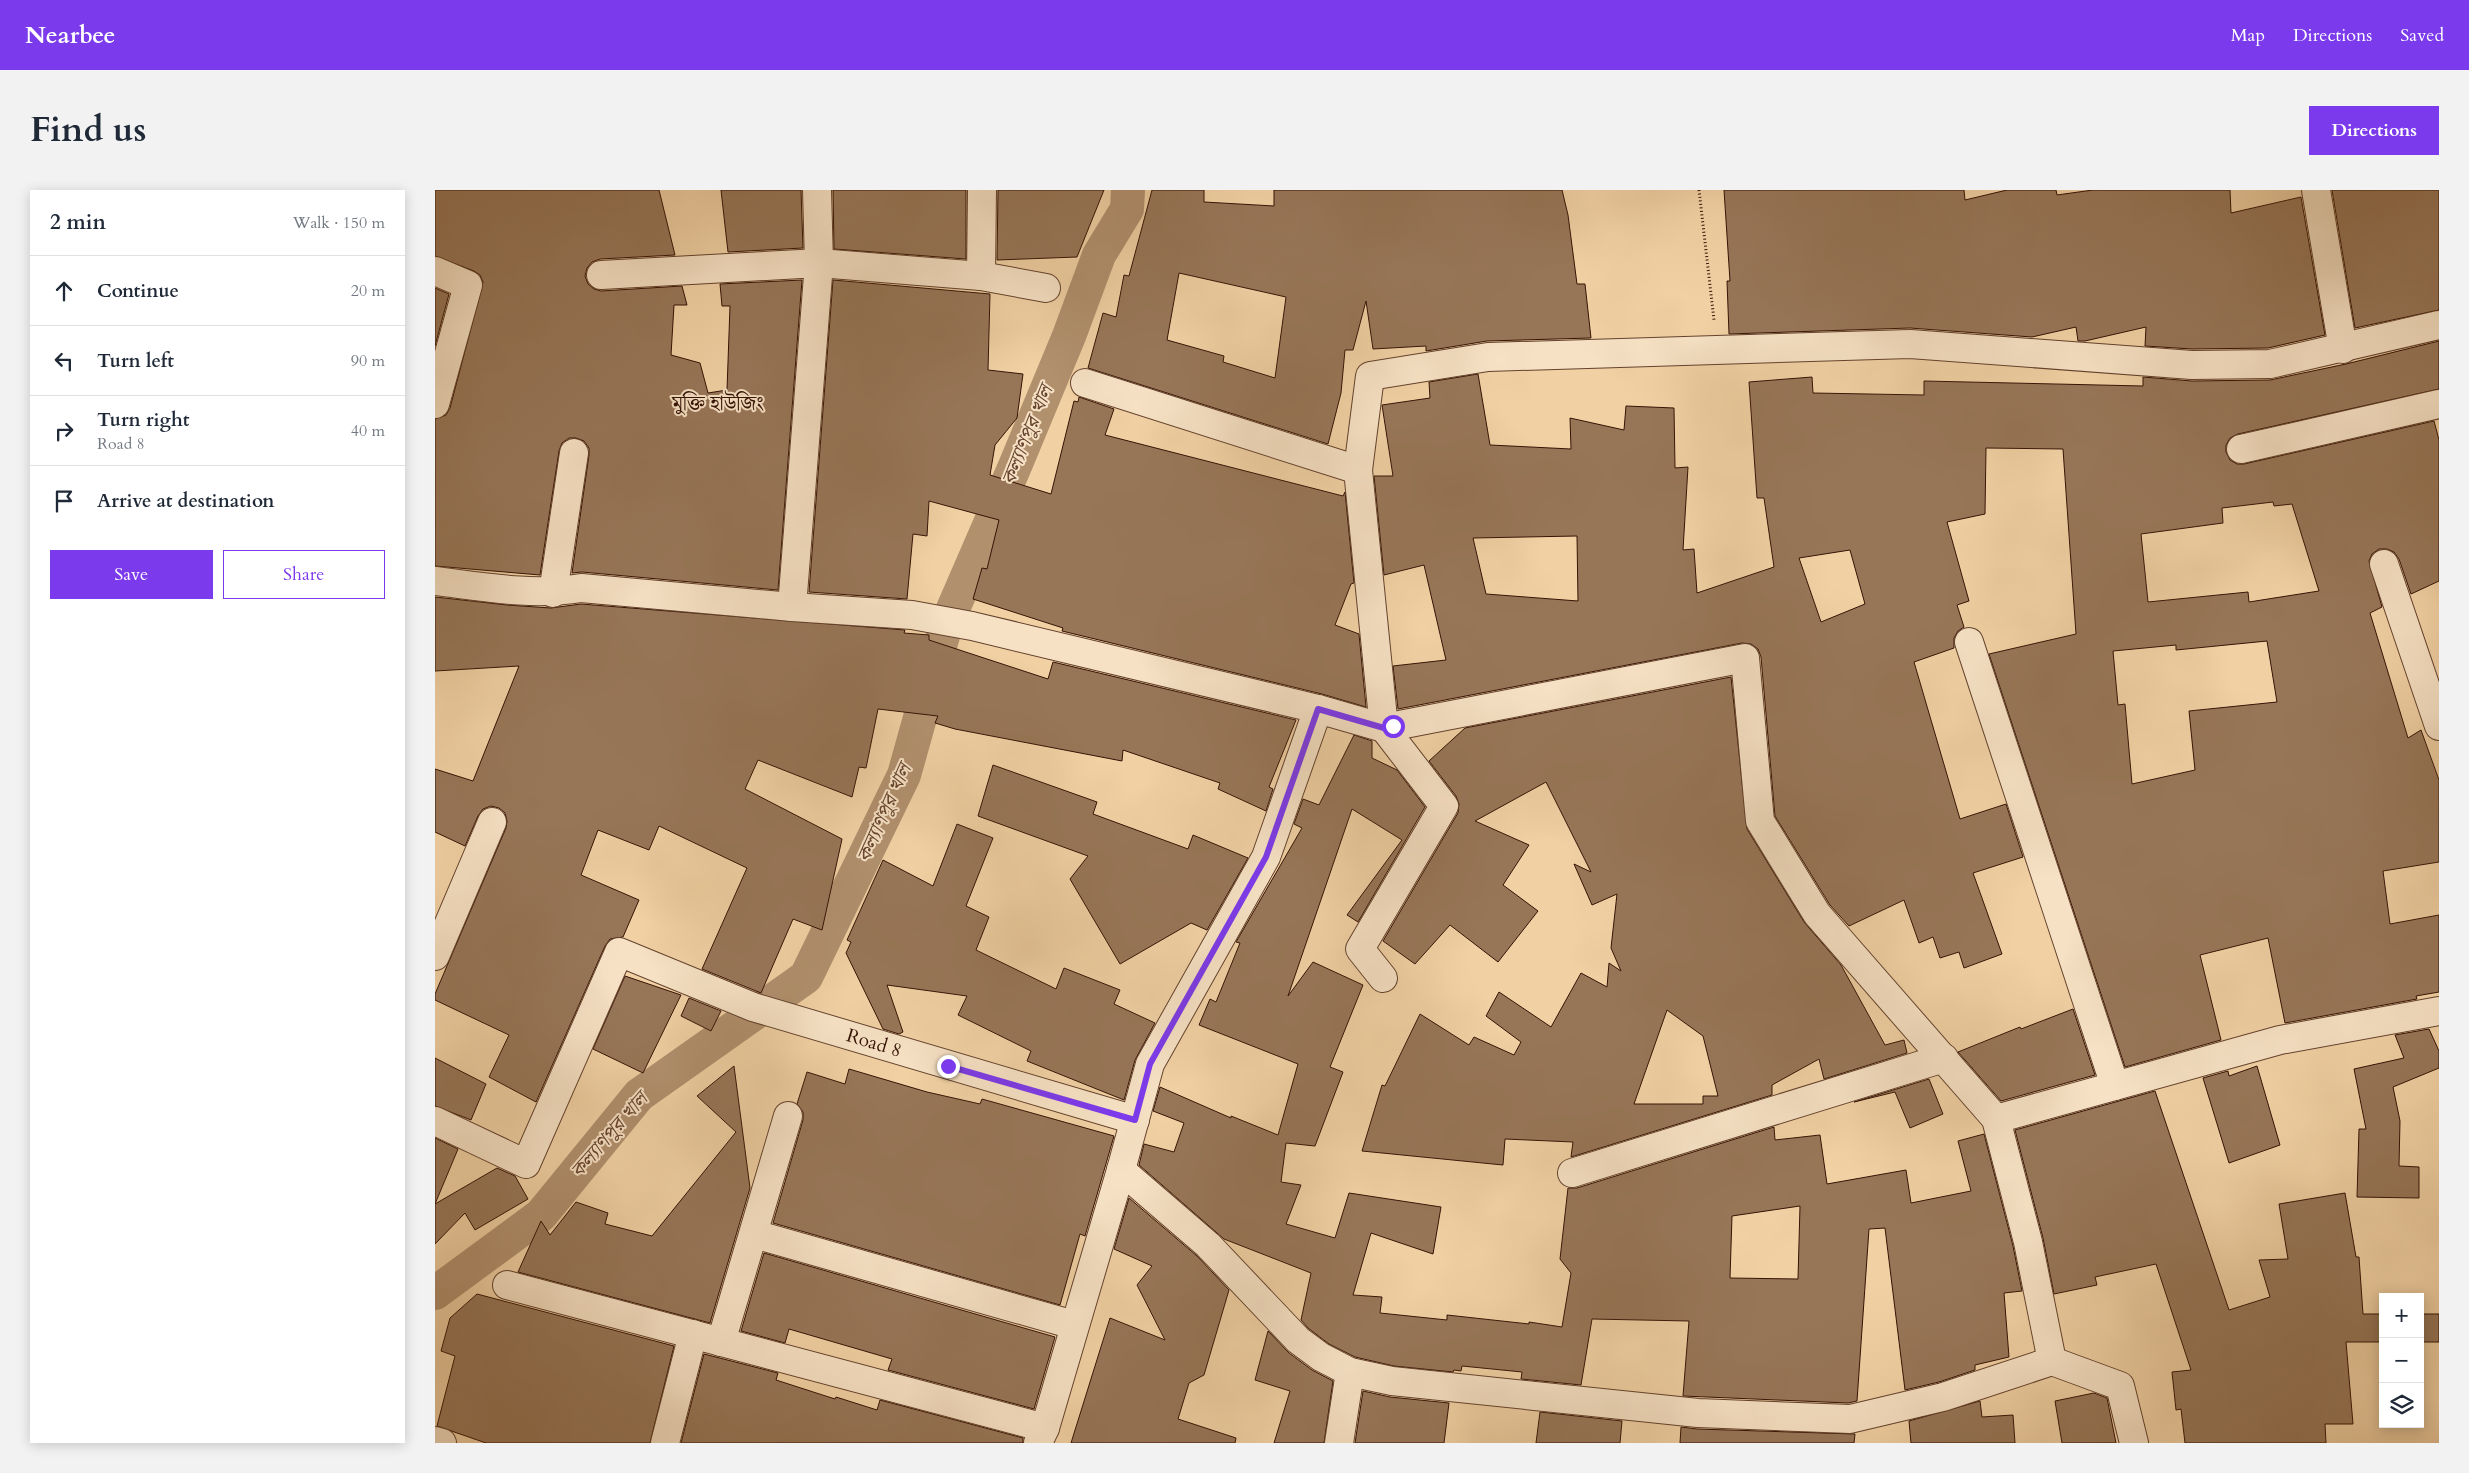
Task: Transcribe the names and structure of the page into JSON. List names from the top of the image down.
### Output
{
  "streets": {
    "street": ["Road 8"]
  },
  "districts": ["মুক্তি হাউজিং"],
  "water": ["কল্যাণপুর খাল"],
  "page": {
    "header": "Nearbee",
    "nav": ["Map", "Directions", "Saved"],
    "title": "Find us",
    "buttons": [
      "Directions",
      ["Save", "Share"]
    ],
    "heading": ["2 min", "Walk · 150 m"],
    "list": [
      ["Continue", "20 m"],
      ["Turn left", "90 m"],
      ["Turn right", "Road 8", "40 m"],
      "Arrive at destination"
    ],
    "map_buttons": ["+", "−"]
  }
}
